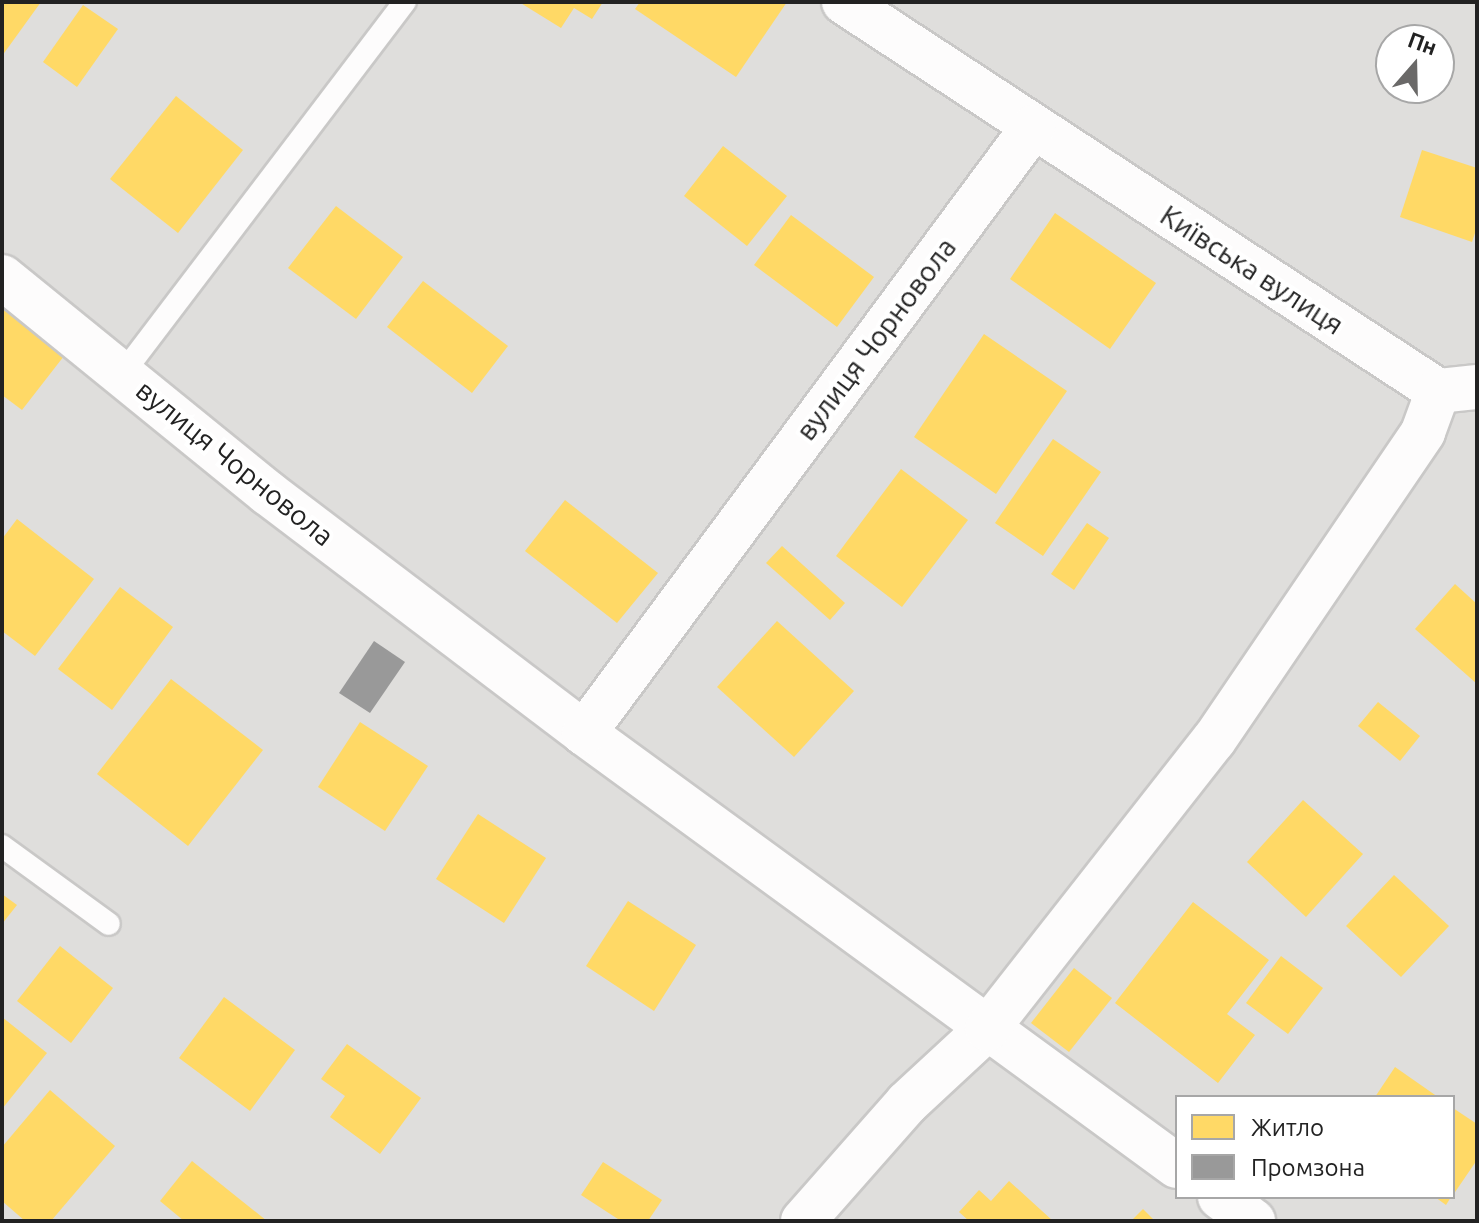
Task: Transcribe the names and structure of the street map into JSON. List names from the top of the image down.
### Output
{
  "streets": {
    "street": ["Київська вулиця", "вулиця Чорновола"]
  },
  "crossings": [
    ["Київська вулиця", "вулиця Чорновола"]
  ],
  "legend": ["Житло", "Промзона"],
  "north": "top"
}
